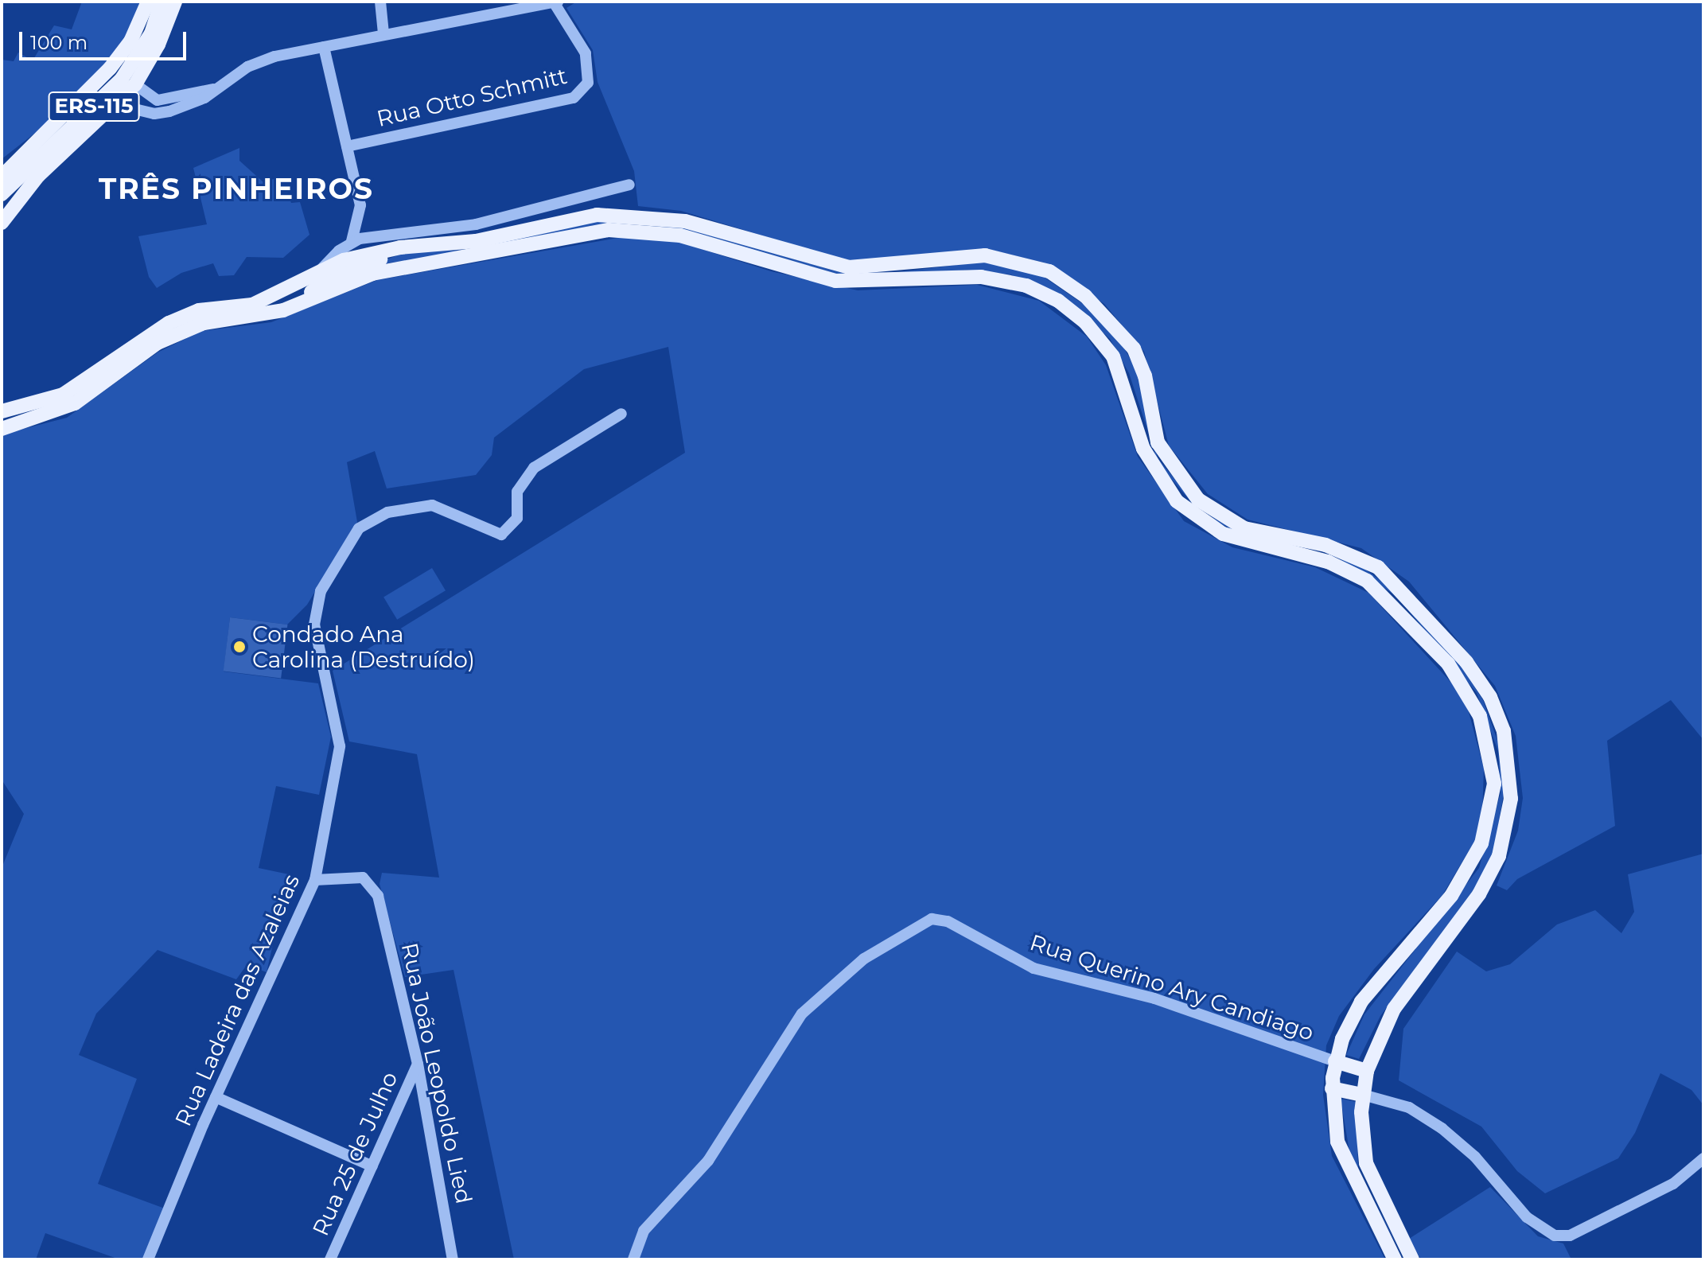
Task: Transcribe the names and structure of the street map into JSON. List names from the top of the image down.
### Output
{
  "streets": {
    "main road": ["ERS-115"],
    "street": [
      "Rua Otto Schmitt",
      "Rua Querino Ary Candiago",
      "Rua Ladeira das Azaleias",
      "Rua João Leopoldo Lied",
      "Rua 25 de Julho"
    ]
  },
  "crossings": [
    ["Rua Ladeira das Azaleias", "Rua João Leopoldo Lied"],
    ["Rua João Leopoldo Lied", "Rua 25 de Julho"]
  ],
  "districts": ["TRÊS PINHEIROS"],
  "places": ["Condado Ana Carolina (Destruído)"],
  "scale_bar": "100 m"
}
